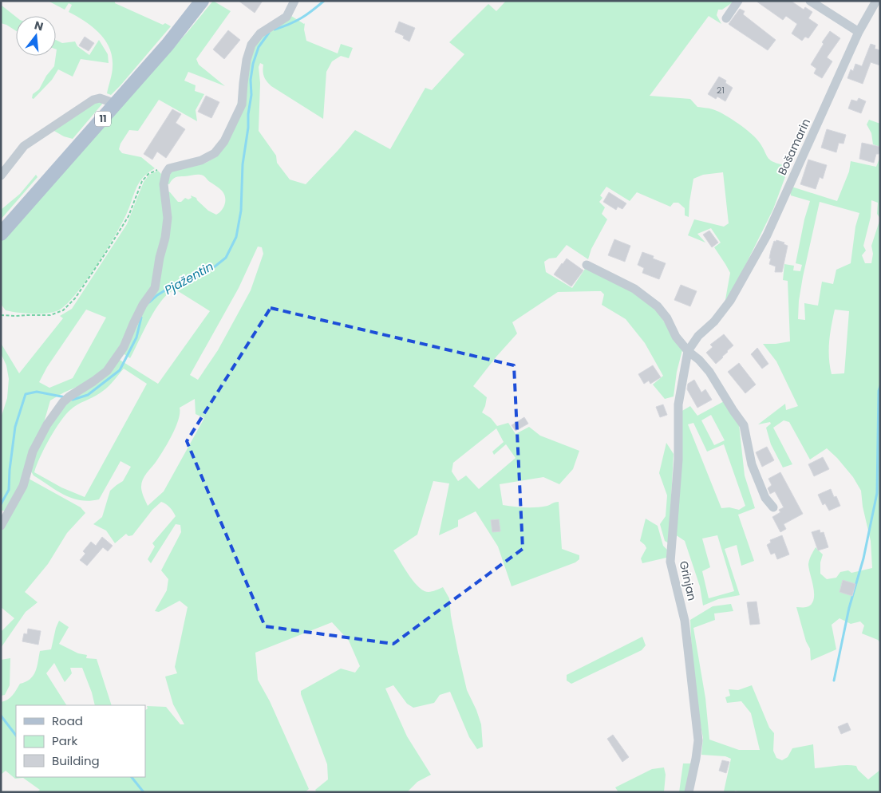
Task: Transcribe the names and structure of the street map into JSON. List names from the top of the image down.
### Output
{
  "streets": {
    "main road": ["11"],
    "street": ["Bošamarin", "Grinjan"]
  },
  "crossings": [
    ["Bošamarin", "Grinjan"]
  ],
  "water": ["Pjažentin"],
  "house_numbers": ["21"],
  "legend": ["Road", "Park", "Building"],
  "north": "top"
}
